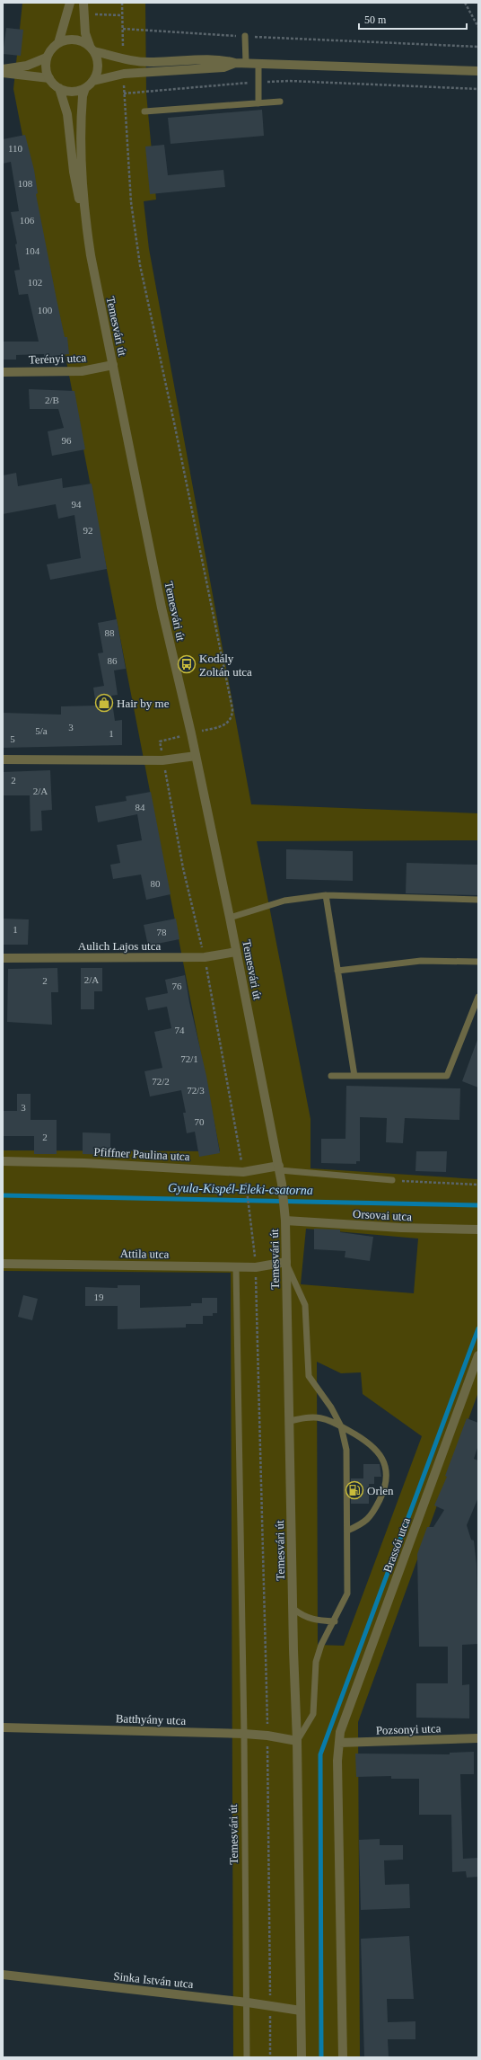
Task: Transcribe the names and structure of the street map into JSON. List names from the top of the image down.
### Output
{
  "streets": {
    "street": [
      "Temesvári út",
      "Terényi utca",
      "Aulich Lajos utca",
      "Pfiffner Paulina utca",
      "Orsovai utca",
      "Attila utca",
      "Brassói utca",
      "Batthyány utca",
      "Pozsonyi utca",
      "Sinka István utca"
    ]
  },
  "crossings": [
    ["Temesvári út", "Terényi utca"],
    ["Temesvári út", "Aulich Lajos utca"],
    ["Temesvári út", "Pfiffner Paulina utca"],
    ["Temesvári út", "Orsovai utca"],
    ["Temesvári út", "Attila utca"],
    ["Temesvári út", "Batthyány utca"],
    ["Temesvári út", "Sinka István utca"],
    ["Brassói utca", "Pozsonyi utca"]
  ],
  "water": ["Gyula-Kispél-Eleki-csatorna"],
  "places": {
    "bus stop": ["Kodály Zoltán utca"],
    "shop": ["Hair by me"],
    "fuel station": ["Orlen"]
  },
  "house_numbers": [
    "110",
    "108",
    "106",
    "104",
    "102",
    "100",
    "2/B",
    "96",
    "94",
    "92",
    "88",
    "86",
    "3",
    "5/a",
    "1",
    "5",
    "2",
    "2/A",
    "84",
    "80",
    "1",
    "78",
    "2/A",
    "2",
    "76",
    "74",
    "72/1",
    "72/2",
    "72/3",
    "3",
    "70",
    "2",
    "19"
  ],
  "scale_bar": "50 m"
}
